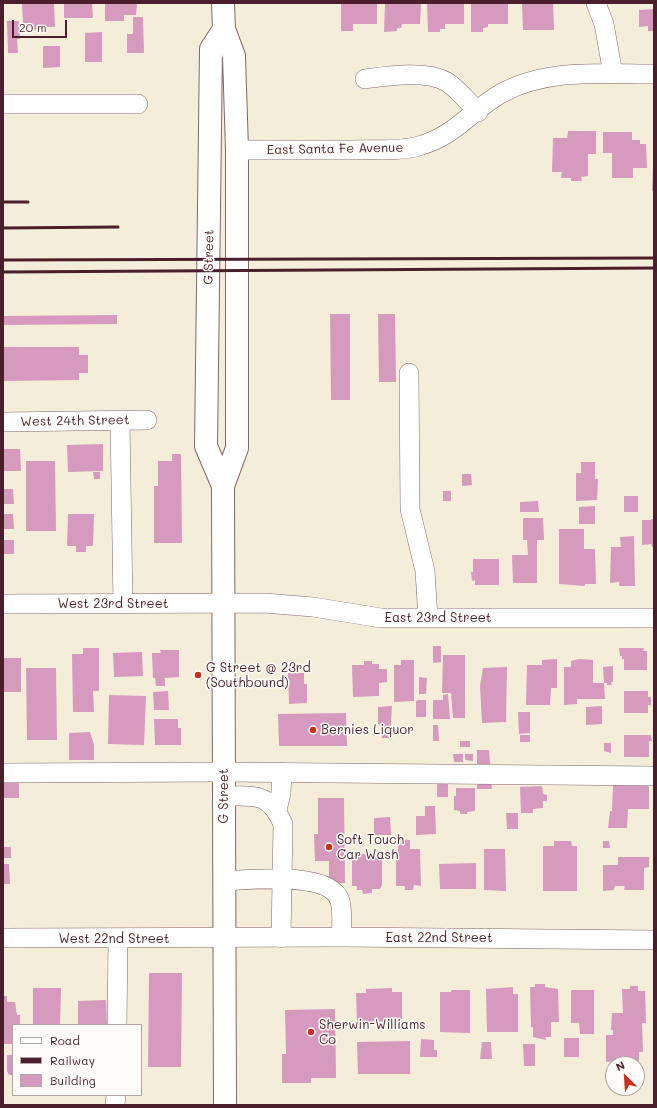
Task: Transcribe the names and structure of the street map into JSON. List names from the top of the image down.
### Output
{
  "streets": {
    "main road": ["G Street"],
    "street": [
      "East Santa Fe Avenue",
      "West 24th Street",
      "West 23rd Street",
      "East 23rd Street",
      "East 22nd Street",
      "West 22nd Street"
    ]
  },
  "crossings": [
    ["East Santa Fe Avenue", "G Street"],
    ["G Street", "West 23rd Street"],
    ["G Street", "East 23rd Street"],
    ["G Street", "East 22nd Street"],
    ["G Street", "West 22nd Street"],
    ["West 23rd Street", "East 23rd Street"],
    ["East 22nd Street", "West 22nd Street"]
  ],
  "places": [
    "G Street @ 23rd (Southbound)",
    "Bernies Liquor",
    "Soft Touch Car Wash",
    "Sherwin-Williams Co"
  ],
  "legend": ["Road", "Railway", "Building"],
  "scale_bar": "20 m",
  "north": "top left"
}
